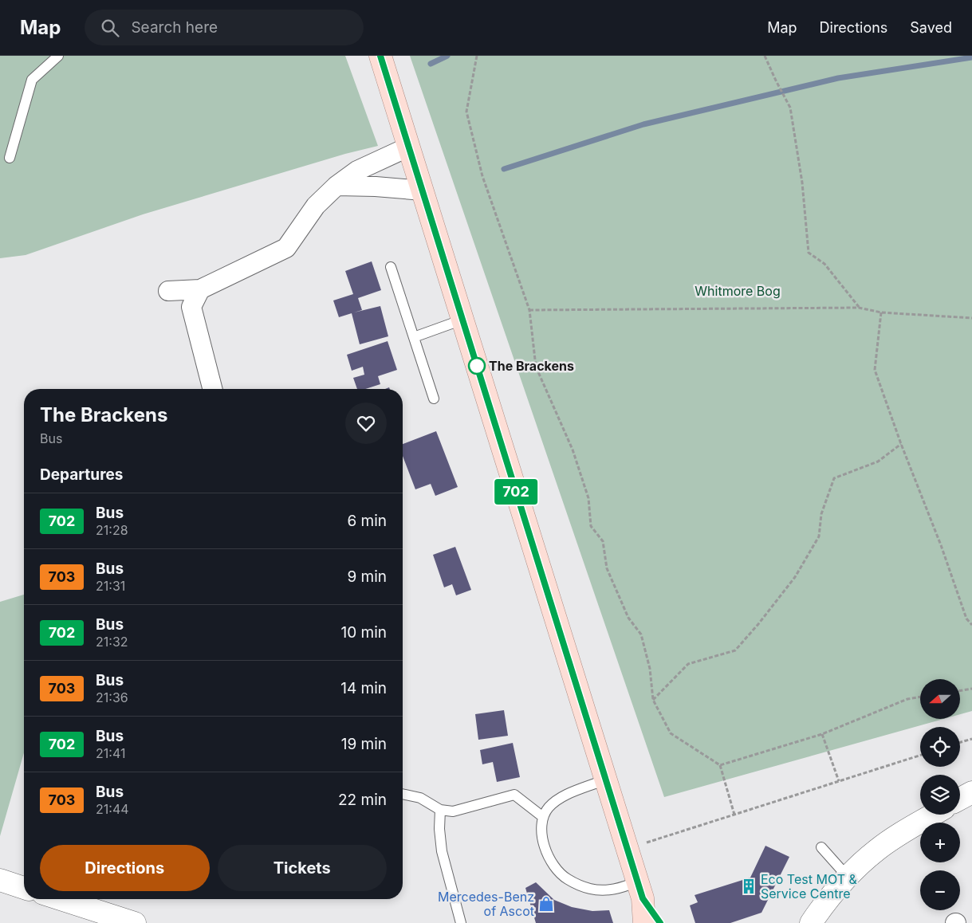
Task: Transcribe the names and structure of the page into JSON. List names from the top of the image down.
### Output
{
  "parks": ["Whitmore Bog"],
  "places": {
    "other": ["The Brackens"],
    "building": ["Eco Test MOT & Service Centre"],
    "shop": ["Mercedes-Benz of Ascot"]
  },
  "lines": ["bus line 702"],
  "north": "left",
  "page": {
    "header": "Map",
    "search": "Search here",
    "nav": ["Map", "Directions", "Saved"],
    "on_map": "702",
    "heading": [
      ["The Brackens", "Bus"],
      "Departures"
    ],
    "list": [
      {
        "mark": "702",
        "name": "Bus",
        "note": "21:28",
        "value": "6 min"
      },
      {
        "mark": "703",
        "name": "Bus",
        "note": "21:31",
        "value": "9 min"
      },
      {
        "mark": "702",
        "name": "Bus",
        "note": "21:32",
        "value": "10 min"
      },
      {
        "mark": "703",
        "name": "Bus",
        "note": "21:36",
        "value": "14 min"
      },
      {
        "mark": "702",
        "name": "Bus",
        "note": "21:41",
        "value": "19 min"
      },
      {
        "mark": "703",
        "name": "Bus",
        "note": "21:44",
        "value": "22 min"
      }
    ],
    "map_buttons": ["+", "−"],
    "buttons": ["Directions", "Tickets"]
  }
}
